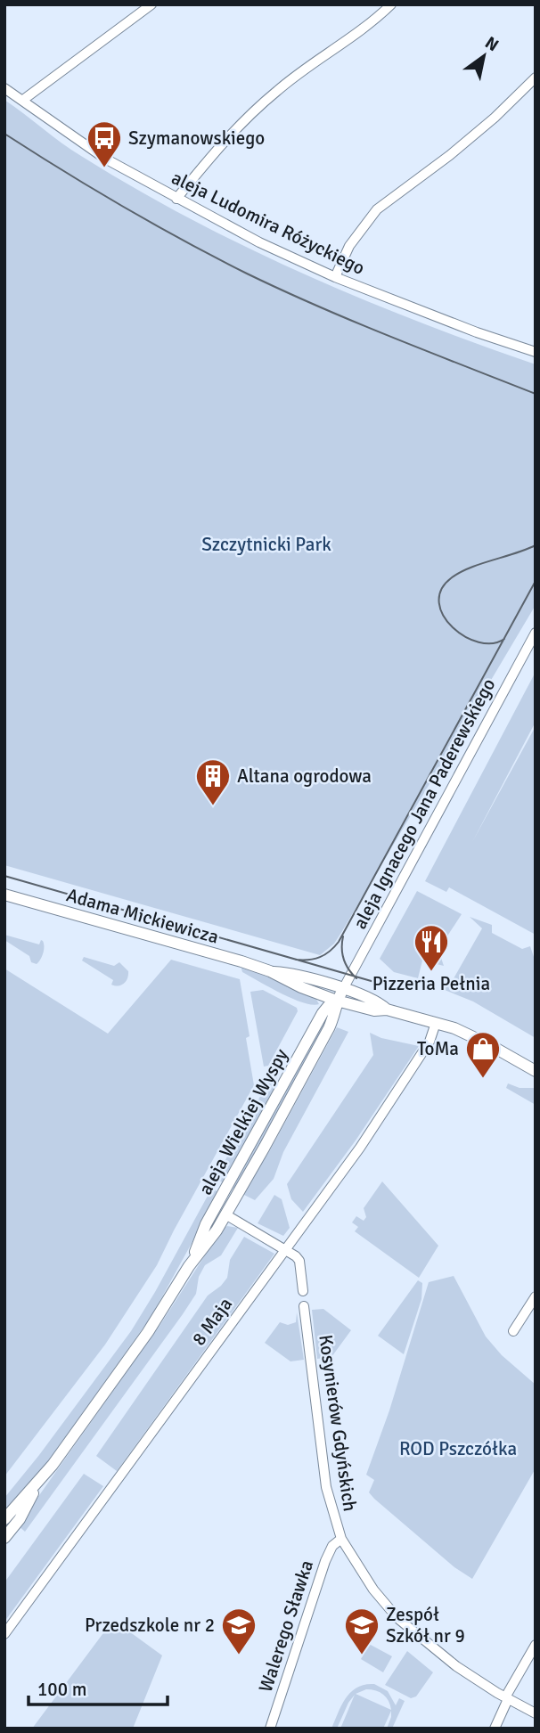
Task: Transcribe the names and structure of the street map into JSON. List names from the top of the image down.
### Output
{
  "streets": {
    "main road": ["Adama Mickiewicza", "aleja Wielkiej Wyspy"],
    "street": [
      "aleja Ludomira Różyckiego",
      "aleja Ignacego Jana Paderewskiego",
      "8 Maja",
      "Kosynierów Gdyńskich",
      "Walerego Sławka"
    ]
  },
  "crossings": [
    ["aleja Ignacego Jana Paderewskiego", "Adama Mickiewicza"],
    ["aleja Ignacego Jana Paderewskiego", "aleja Wielkiej Wyspy"],
    ["Adama Mickiewicza", "aleja Wielkiej Wyspy"],
    ["Adama Mickiewicza", "8 Maja"],
    ["Kosynierów Gdyńskich", "Walerego Sławka"]
  ],
  "parks": ["Szczytnicki Park", "ROD Pszczółka"],
  "places": {
    "bus stop": ["Szymanowskiego"],
    "building": ["Altana ogrodowa"],
    "restaurant": ["Pizzeria Pełnia"],
    "shop": ["ToMa"],
    "school or university": ["Przedszkole nr 2", "Zespół Szkół nr 9"]
  },
  "scale_bar": "100 m",
  "north": "top right"
}
